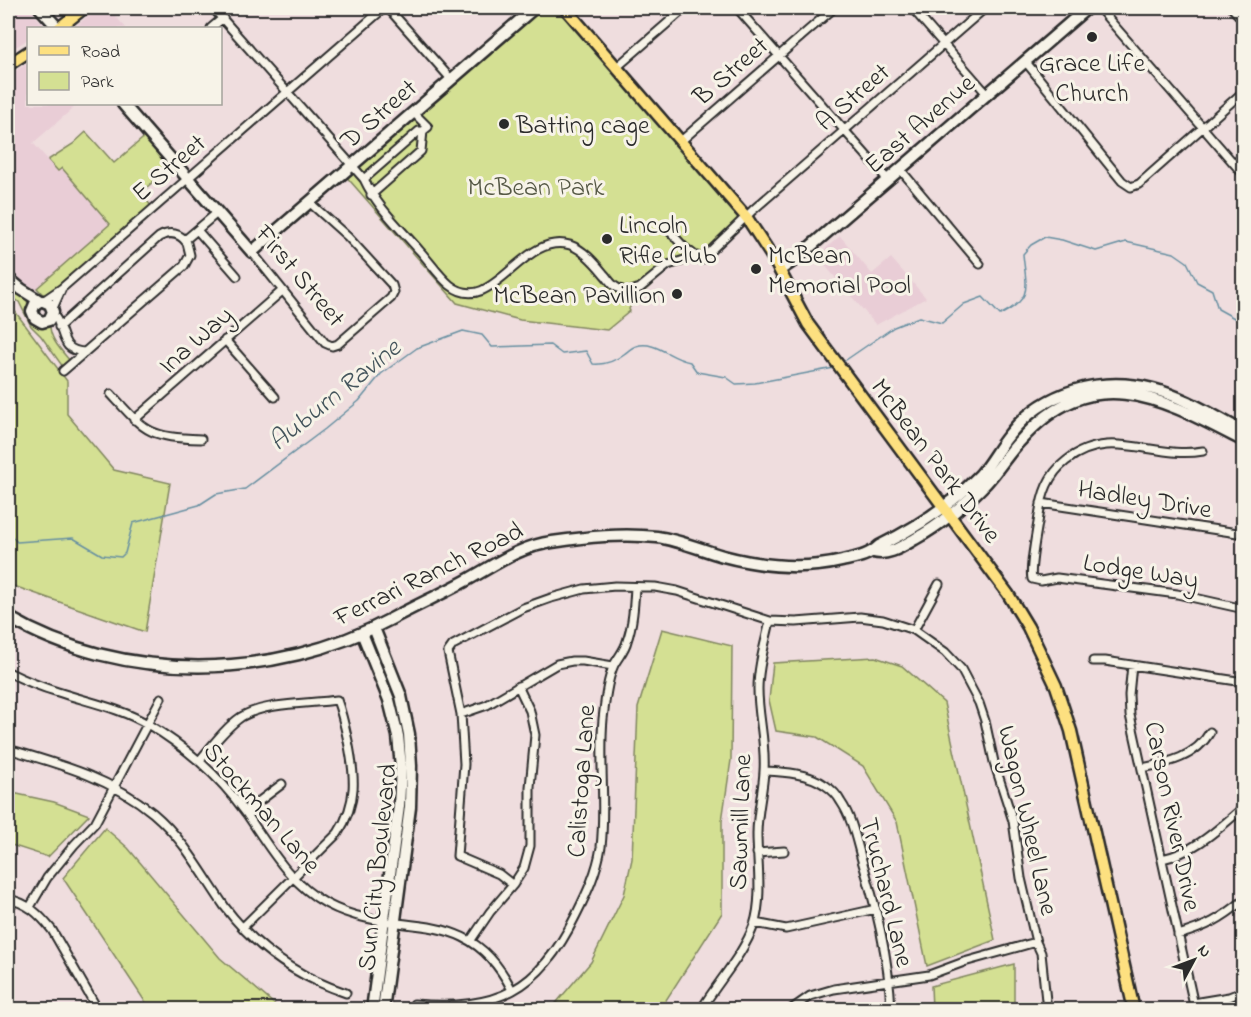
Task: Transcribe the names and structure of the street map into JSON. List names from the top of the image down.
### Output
{
  "streets": {
    "main road": ["McBean Park Drive"],
    "street": [
      "B Street",
      "A Street",
      "D Street",
      "East Avenue",
      "E Street",
      "First Street",
      "Ina Way",
      "Hadley Drive",
      "Lodge Way",
      "Ferrari Ranch Road",
      "Calistoga Lane",
      "Stockman Lane",
      "Carson River Drive",
      "Wagon Wheel Lane",
      "Sawmill Lane",
      "Sun City Boulevard",
      "Truchard Lane"
    ]
  },
  "crossings": [
    ["B Street", "McBean Park Drive"],
    ["A Street", "McBean Park Drive"],
    ["D Street", "First Street"],
    ["East Avenue", "McBean Park Drive"],
    ["E Street", "First Street"],
    ["First Street", "Ina Way"],
    ["McBean Park Drive", "Ferrari Ranch Road"],
    ["Hadley Drive", "Lodge Way"],
    ["Ferrari Ranch Road", "Sun City Boulevard"],
    ["Calistoga Lane", "Wagon Wheel Lane"],
    ["Stockman Lane", "Sun City Boulevard"],
    ["Wagon Wheel Lane", "Sawmill Lane"],
    ["Sawmill Lane", "Truchard Lane"]
  ],
  "water": ["Auburn Ravine"],
  "parks": ["McBean Park"],
  "places": [
    "Grace Life Church",
    "Batting cage",
    "Lincoln Rifle Club",
    "McBean Memorial Pool",
    "McBean Pavillion"
  ],
  "legend": ["Road", "Park"],
  "north": "top right"
}
